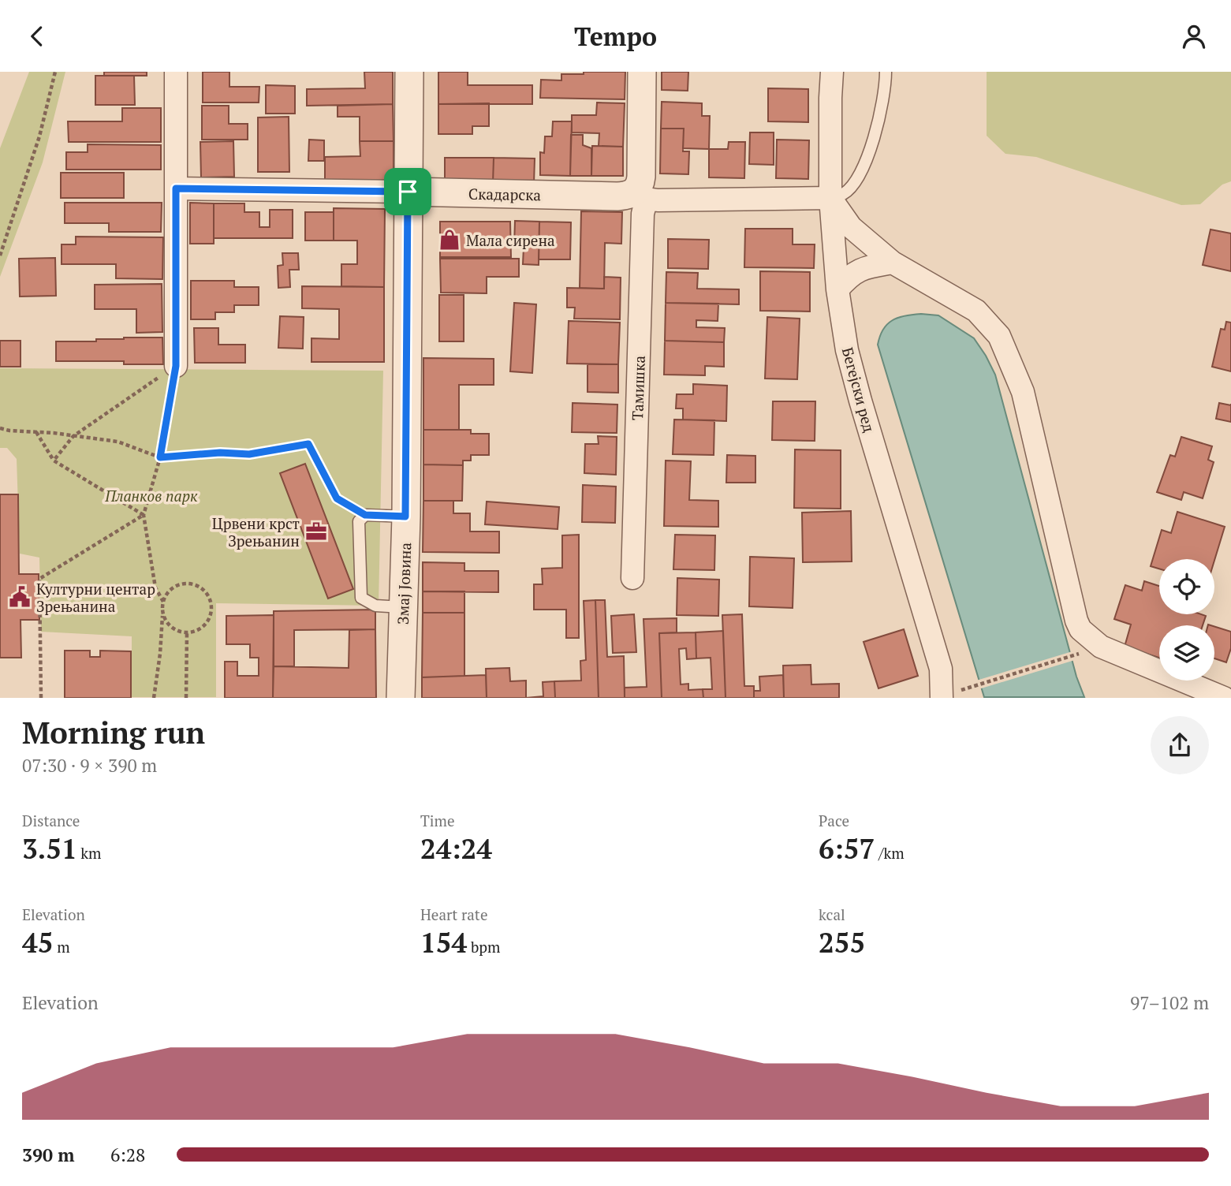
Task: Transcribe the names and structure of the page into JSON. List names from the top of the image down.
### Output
{
  "streets": {
    "street": [
      "Скадарска",
      "Тамишка",
      "Бегејски ред",
      "Змај Јовина"
    ]
  },
  "crossings": [
    ["Скадарска", "Тамишка"],
    ["Скадарска", "Бегејски ред"],
    ["Скадарска", "Змај Јовина"]
  ],
  "parks": ["Планков парк"],
  "places": {
    "shop": ["Мала сирена"],
    "office": ["Црвени крст Зрењанин"],
    "public building": ["Културни центар Зрењанина"]
  },
  "page": {
    "header": "Tempo",
    "heading": ["Morning run", "07:30 · 9 × 390 m"],
    "stats": [
      ["Distance", "3.51 km"],
      ["Time", "24:24"],
      ["Pace", "6:57 /km"],
      ["Elevation", "45 m"],
      ["Heart rate", "154 bpm"],
      ["kcal", "255"]
    ],
    "chart": ["Elevation", "97–102 m"],
    "list": [
      {
        "name": "390 m",
        "note": "6:28"
      }
    ]
  }
}
